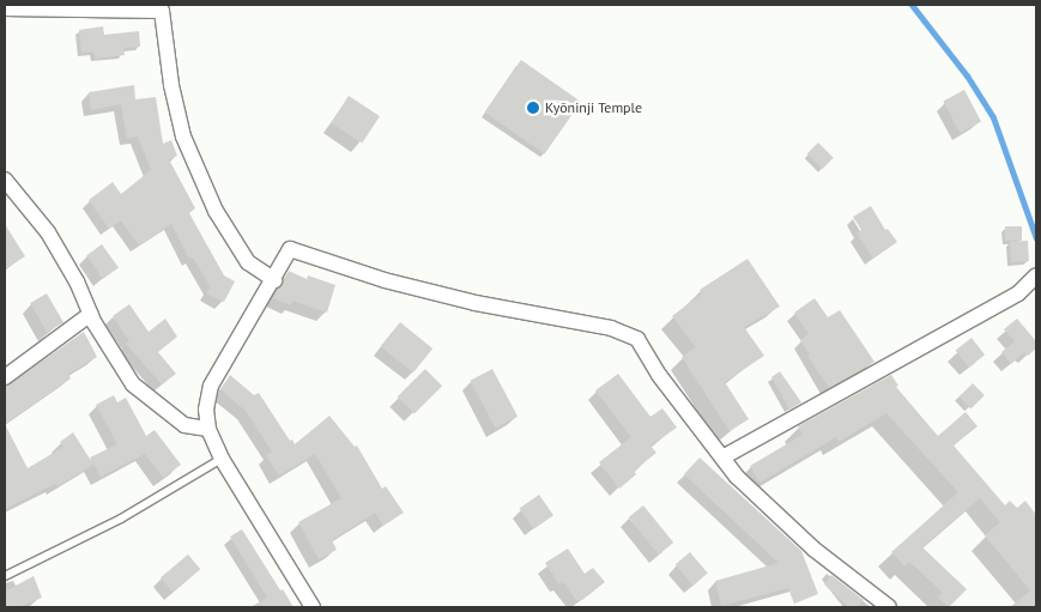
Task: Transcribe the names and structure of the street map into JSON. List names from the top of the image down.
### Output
{
  "places": ["Kyōninji Temple"]
}
